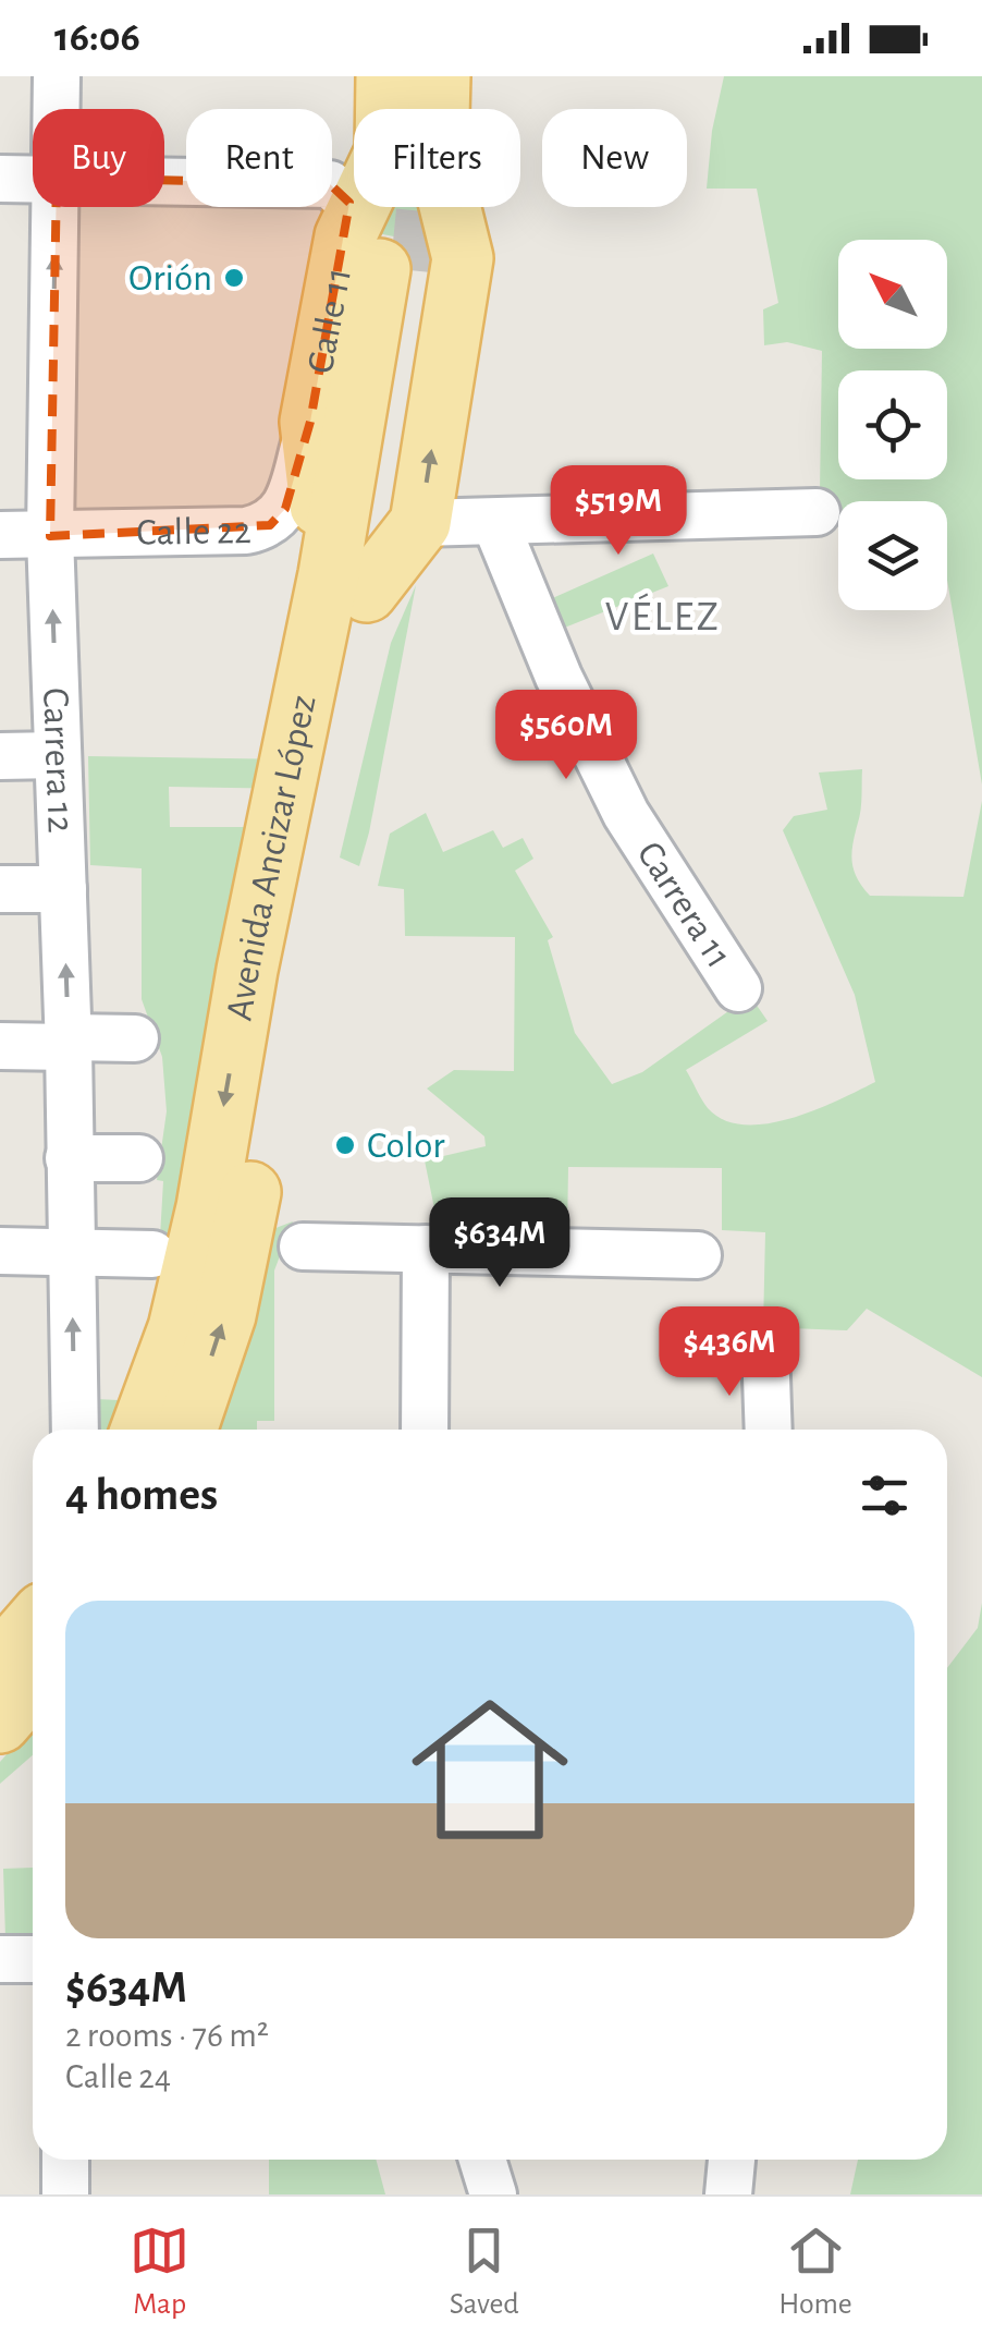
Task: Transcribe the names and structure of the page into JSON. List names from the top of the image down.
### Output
{
  "streets": {
    "main road": ["Calle 11", "Avenida Ancizar López"],
    "street": ["Calle 22", "Carrera 12", "Carrera 11"]
  },
  "crossings": [
    ["Calle 11", "Calle 22"],
    ["Calle 11", "Avenida Ancizar López"],
    ["Calle 22", "Carrera 12"]
  ],
  "one_way": ["Carrera 12"],
  "districts": ["VÉLEZ"],
  "places": ["Orión", "Color"],
  "north": "top left",
  "page": {
    "status": "16:06",
    "chip": [
      "Buy",
      "Rent",
      "Filters",
      "New"
    ],
    "price": [
      "$519M",
      "$560M",
      "$634M",
      "$436M"
    ],
    "heading": "4 homes",
    "list": [
      {
        "name": "$634M",
        "note": "2 rooms · 76 m² · Calle 24"
      }
    ],
    "tabs": ["Map", "Saved", "Home"]
  }
}
